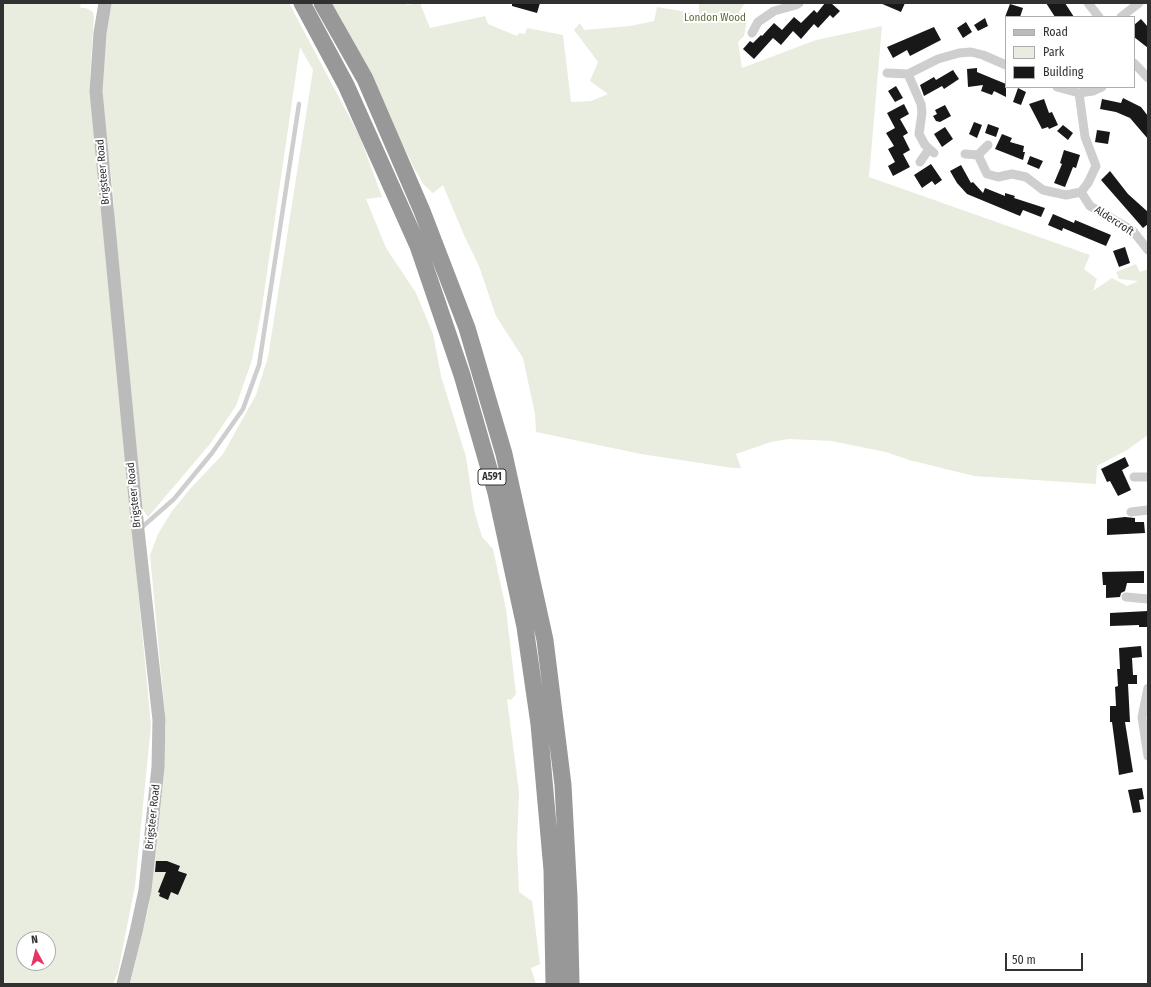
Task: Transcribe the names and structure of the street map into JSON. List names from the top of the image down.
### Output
{
  "streets": {
    "highway": ["A591"],
    "street": ["Brigsteer Road", "Aldercroft"]
  },
  "parks": ["London Wood"],
  "legend": ["Road", "Park", "Building"],
  "scale_bar": "50 m",
  "north": "top"
}
